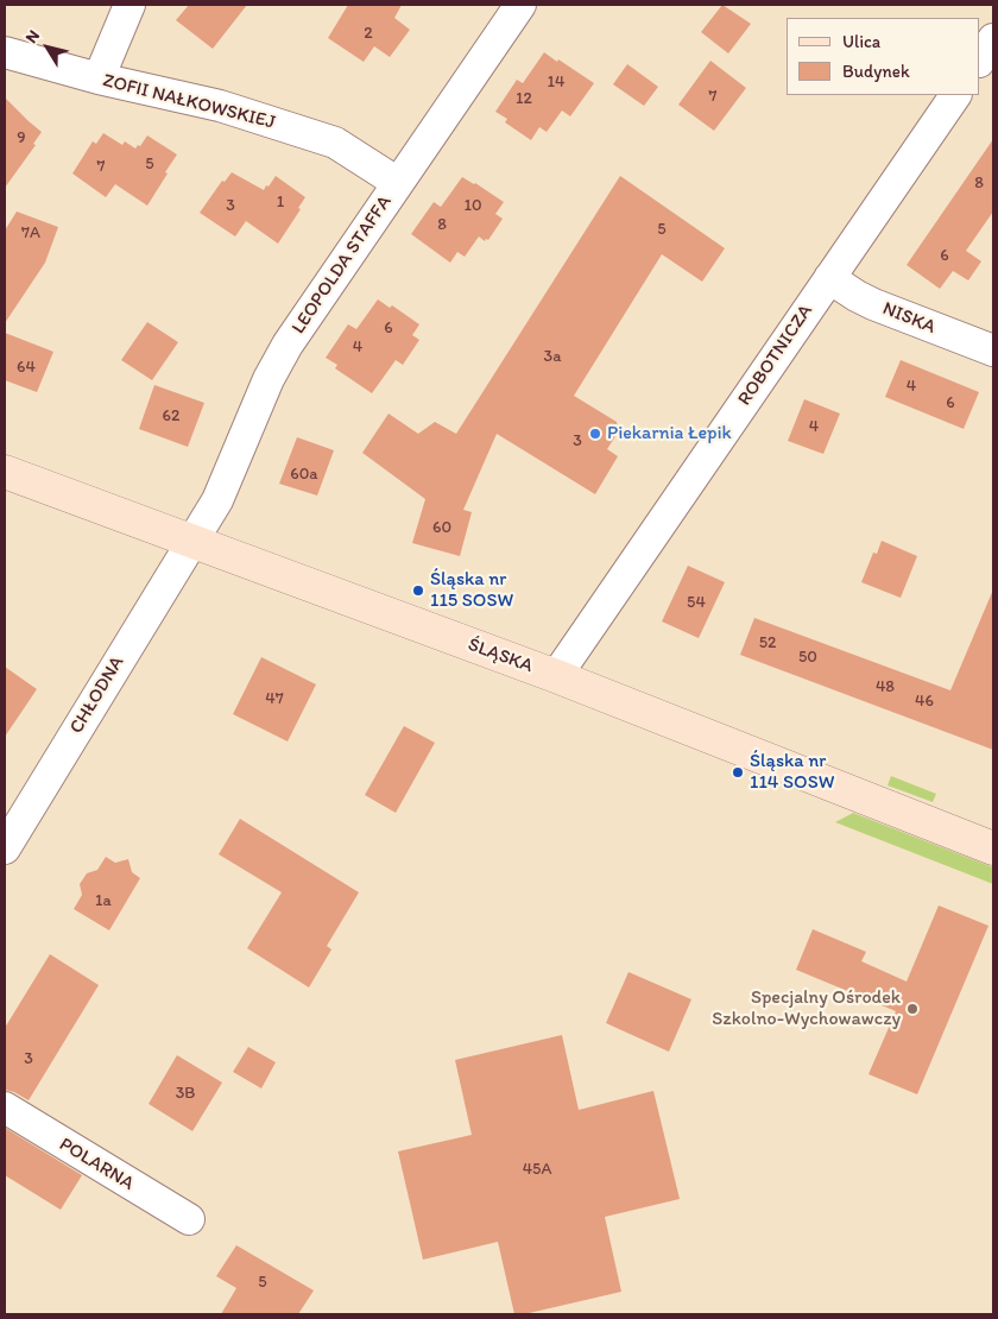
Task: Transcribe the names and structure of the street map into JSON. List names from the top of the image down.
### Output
{
  "streets": {
    "street": [
      "ZOFII NAŁKOWSKIEJ",
      "LEOPOLDA STAFFA",
      "NISKA",
      "ROBOTNICZA",
      "ŚLĄSKA",
      "CHŁODNA",
      "POLARNA"
    ]
  },
  "crossings": [
    ["ZOFII NAŁKOWSKIEJ", "LEOPOLDA STAFFA"],
    ["LEOPOLDA STAFFA", "ŚLĄSKA"],
    ["LEOPOLDA STAFFA", "CHŁODNA"],
    ["NISKA", "ROBOTNICZA"],
    ["ROBOTNICZA", "ŚLĄSKA"],
    ["ŚLĄSKA", "CHŁODNA"]
  ],
  "places": [
    "Piekarnia Łepik",
    "Śląska nr 115 SOSW",
    "Śląska nr 114 SOSW",
    "Specjalny Ośrodek Szkolno-Wychowawczy"
  ],
  "house_numbers": [
    "2",
    "14",
    "7",
    "12",
    "9",
    "5",
    "7",
    "8",
    "1",
    "3",
    "10",
    "8",
    "5",
    "7A",
    "6",
    "6",
    "4",
    "3a",
    "64",
    "4",
    "6",
    "62",
    "4",
    "3",
    "60a",
    "60",
    "54",
    "52",
    "50",
    "48",
    "47",
    "46",
    "1a",
    "3",
    "3B",
    "45A",
    "5"
  ],
  "legend": ["Ulica", "Budynek"],
  "north": "top left"
}
